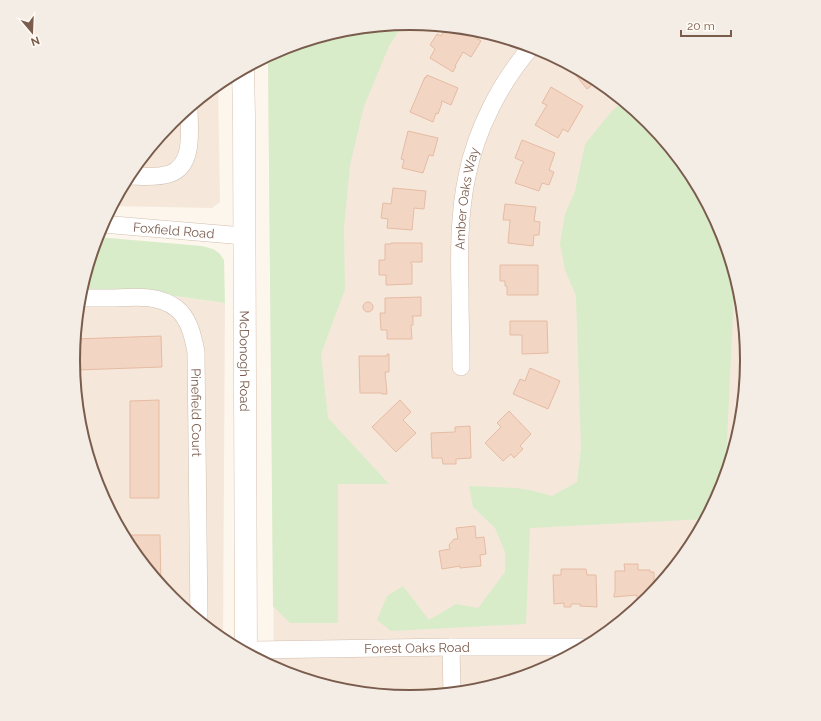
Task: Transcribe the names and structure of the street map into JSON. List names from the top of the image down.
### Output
{
  "streets": {
    "main road": ["McDonogh Road"],
    "street": [
      "Amber Oaks Way",
      "Foxfield Road",
      "Pinefield Court",
      "Forest Oaks Road"
    ]
  },
  "crossings": [
    ["Foxfield Road", "McDonogh Road"]
  ],
  "scale_bar": "20 m",
  "north": "bottom"
}
